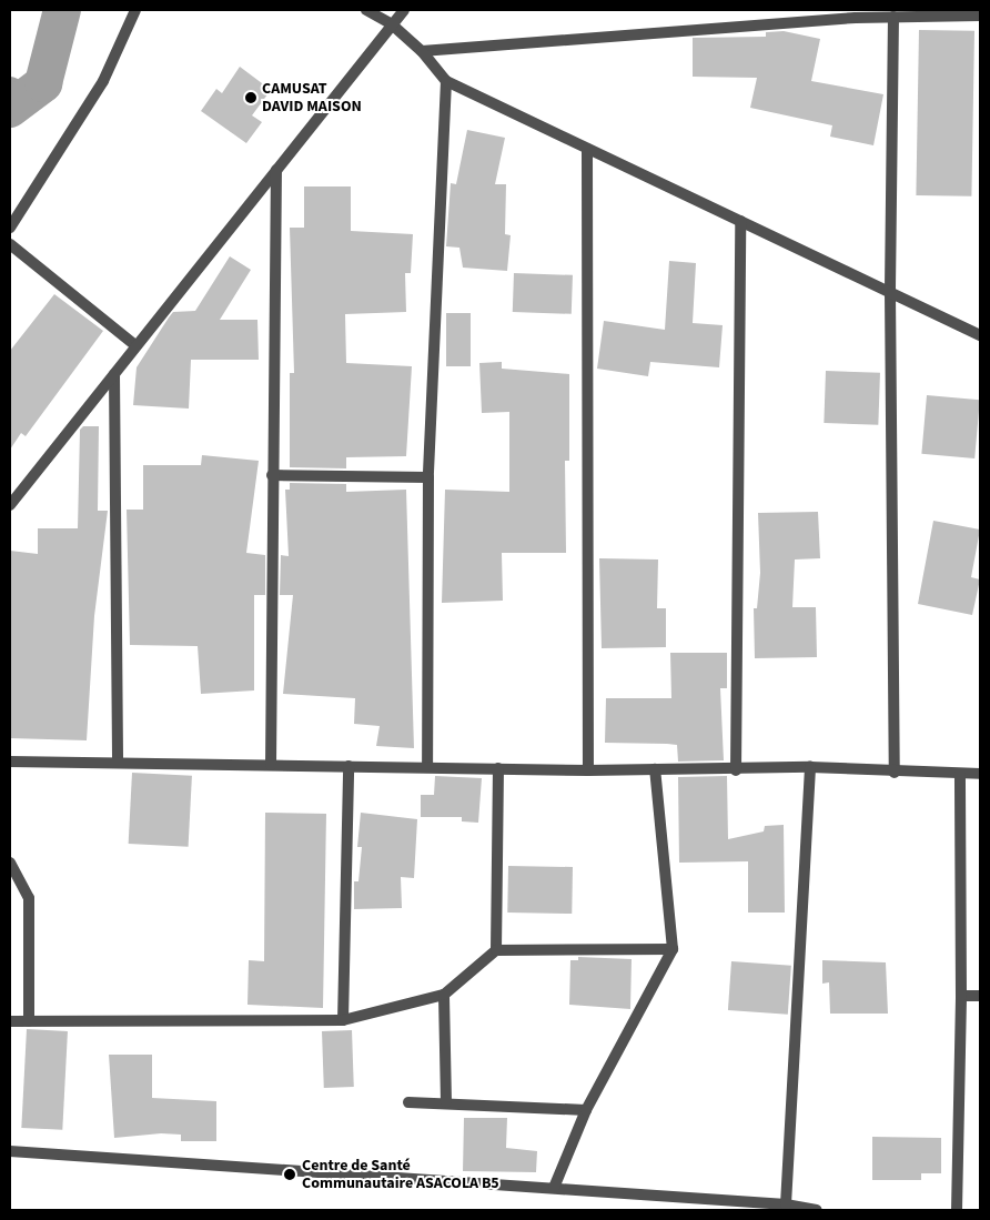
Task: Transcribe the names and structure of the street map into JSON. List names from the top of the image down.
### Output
{
  "places": ["CAMUSAT DAVID MAISON", "Centre de Santé Communautaire ASACOLA B5"]
}
